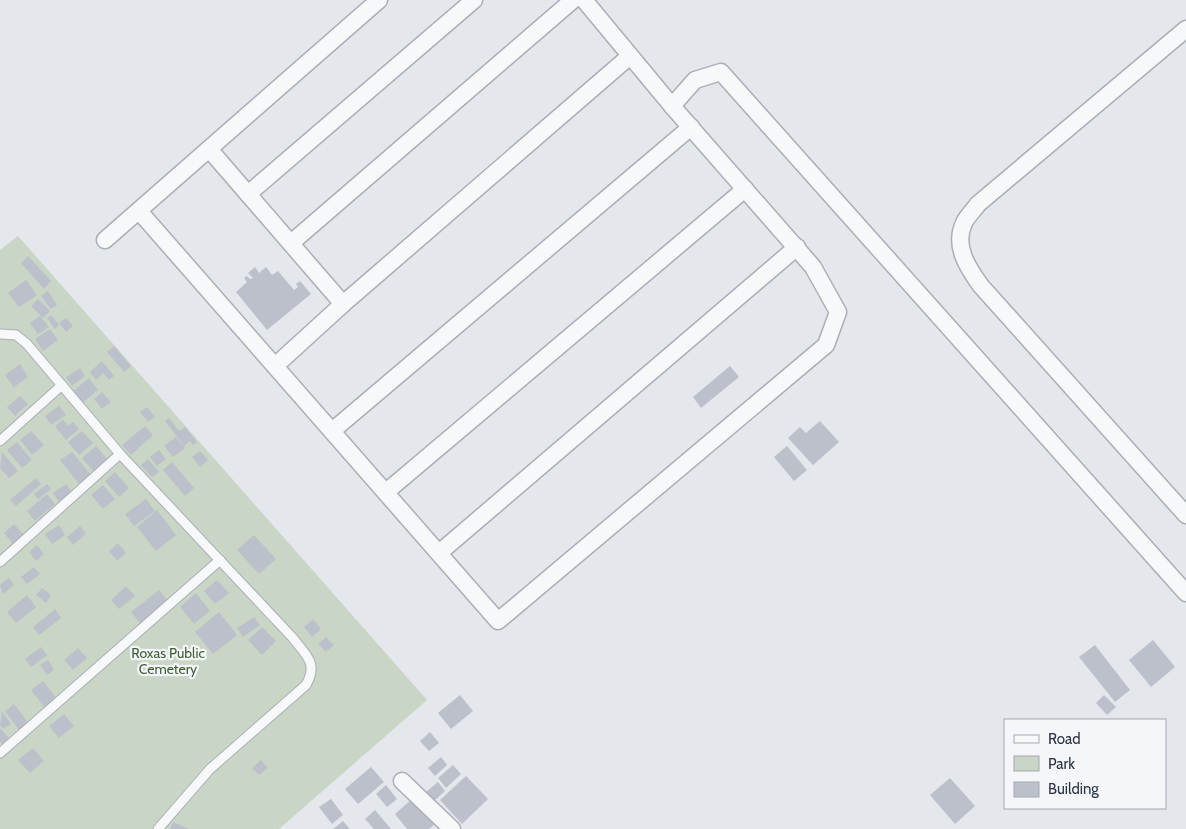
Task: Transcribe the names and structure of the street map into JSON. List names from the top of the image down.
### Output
{
  "parks": ["Roxas Public Cemetery"],
  "legend": ["Road", "Park", "Building"]
}
